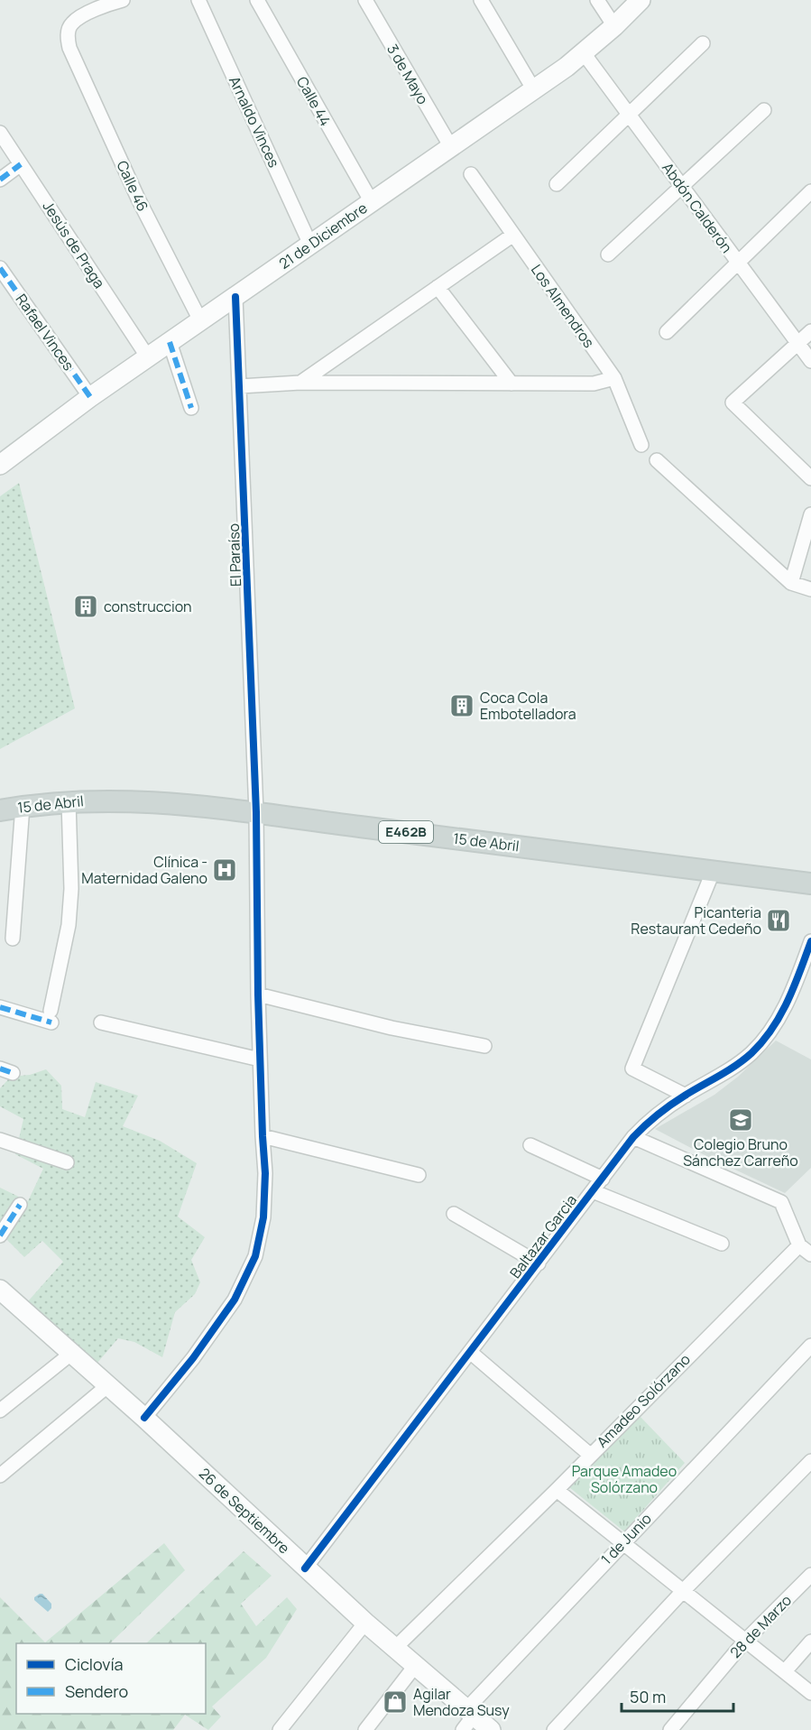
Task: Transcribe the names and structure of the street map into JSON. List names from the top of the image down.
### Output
{
  "streets": {
    "main road": ["15 de Abril", "E462B"],
    "street": [
      "3 de Mayo",
      "Calle 44",
      "Arnaldo Vinces",
      "Calle 46",
      "Abdón Calderón",
      "21 de Diciembre",
      "Jesús de Praga",
      "Los Almendros",
      "Rafael Vinces",
      "El Paraíso",
      "Baltazar Garcia",
      "Amadeo Solórzano",
      "26 de Septiembre",
      "1 de Junio",
      "28 de Marzo"
    ]
  },
  "crossings": [
    ["3 de Mayo", "21 de Diciembre"],
    ["Calle 44", "21 de Diciembre"],
    ["Arnaldo Vinces", "21 de Diciembre"],
    ["Calle 46", "21 de Diciembre"],
    ["Abdón Calderón", "21 de Diciembre"],
    ["21 de Diciembre", "Jesús de Praga"],
    ["21 de Diciembre", "Rafael Vinces"],
    ["21 de Diciembre", "El Paraíso"],
    ["El Paraíso", "15 de Abril"],
    ["El Paraíso", "26 de Septiembre"],
    ["Baltazar Garcia", "26 de Septiembre"],
    ["Amadeo Solórzano", "26 de Septiembre"],
    ["26 de Septiembre", "1 de Junio"]
  ],
  "parks": ["Parque Amadeo Solórzano"],
  "places": {
    "building": ["construccion", "Coca Cola Embotelladora"],
    "hospital": ["Clínica - Maternidad Galeno"],
    "restaurant": ["Picanteria Restaurant Cedeño"],
    "school or university": ["Colegio Bruno Sánchez Carreño"],
    "shop": ["Agilar Mendoza Susy"]
  },
  "legend": ["Ciclovía", "Sendero"],
  "scale_bar": "50 m"
}
